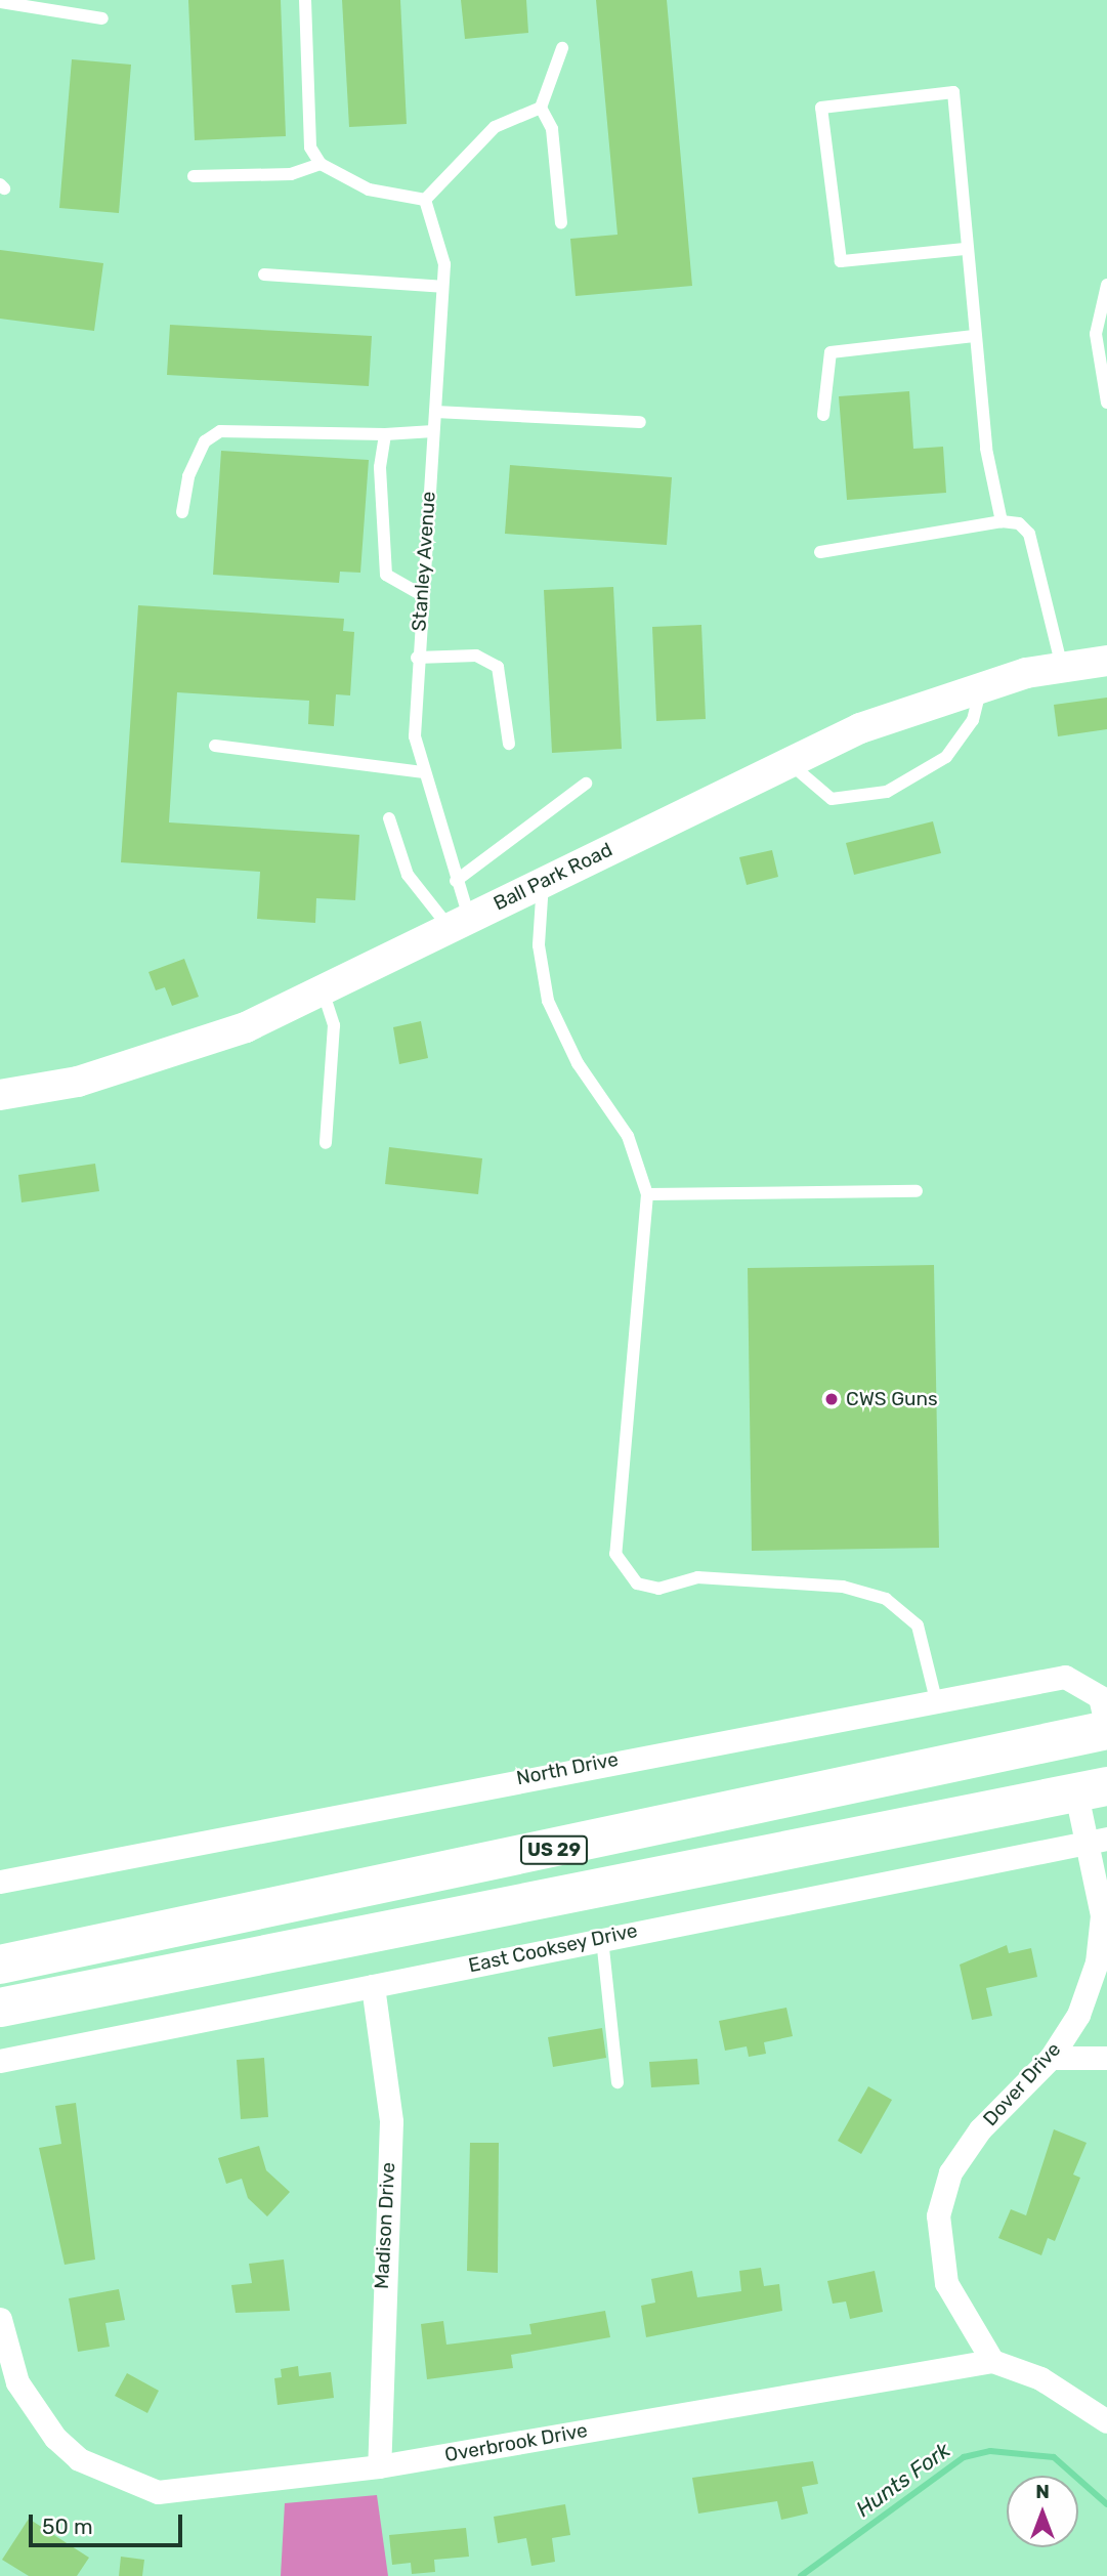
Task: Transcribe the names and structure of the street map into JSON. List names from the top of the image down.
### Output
{
  "streets": {
    "highway": ["US 29"],
    "street": [
      "Ball Park Road",
      "North Drive",
      "East Cooksey Drive",
      "Dover Drive",
      "Madison Drive",
      "Overbrook Drive"
    ],
    "lane": ["Stanley Avenue"]
  },
  "crossings": [
    ["Stanley Avenue", "Ball Park Road"],
    ["North Drive", "US 29"],
    ["US 29", "Dover Drive"],
    ["East Cooksey Drive", "Dover Drive"],
    ["East Cooksey Drive", "Madison Drive"],
    ["Dover Drive", "Overbrook Drive"],
    ["Madison Drive", "Overbrook Drive"]
  ],
  "water": ["Hunts Fork"],
  "places": ["CWS Guns"],
  "scale_bar": "50 m",
  "north": "top"
}
